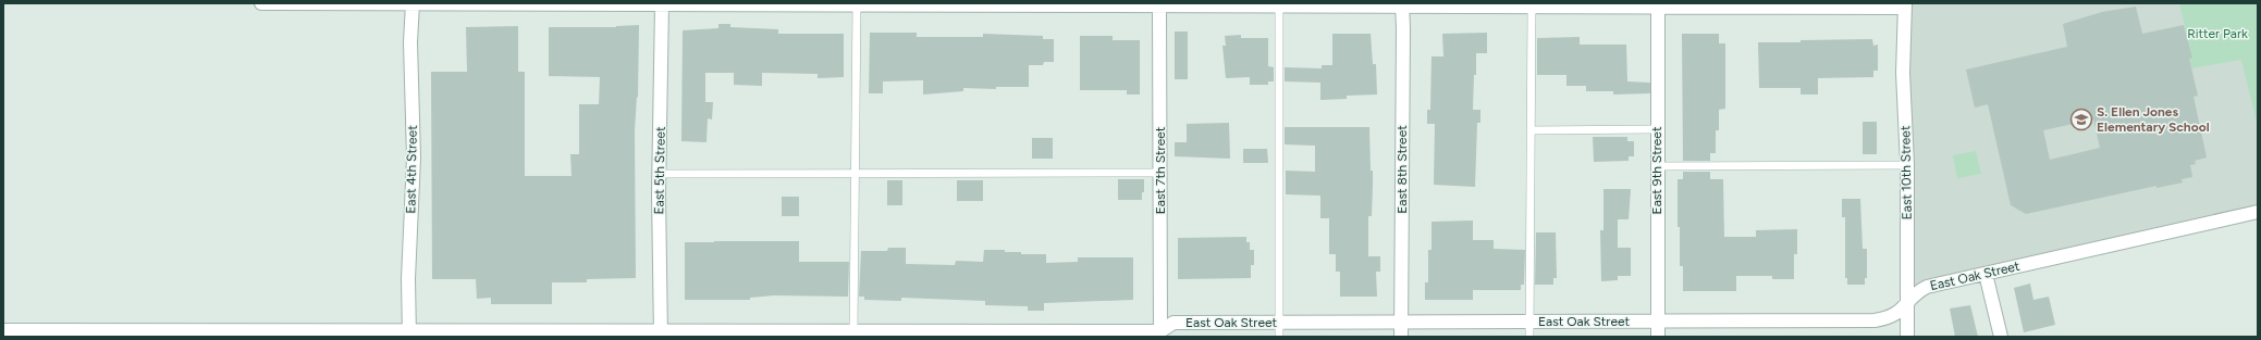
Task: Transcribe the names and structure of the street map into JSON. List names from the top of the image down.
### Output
{
  "streets": {
    "street": [
      "East 4th Street",
      "East 8th Street",
      "East 5th Street",
      "East 7th Street",
      "East 9th Street",
      "East 10th Street",
      "East Oak Street"
    ]
  },
  "crossings": [
    ["East 4th Street", "East Oak Street"],
    ["East 8th Street", "East Oak Street"],
    ["East 5th Street", "East Oak Street"],
    ["East 7th Street", "East Oak Street"],
    ["East 9th Street", "East Oak Street"],
    ["East 10th Street", "East Oak Street"]
  ],
  "parks": ["Ritter Park"],
  "places": {
    "school or university": ["S. Ellen Jones Elementary School"]
  }
}
